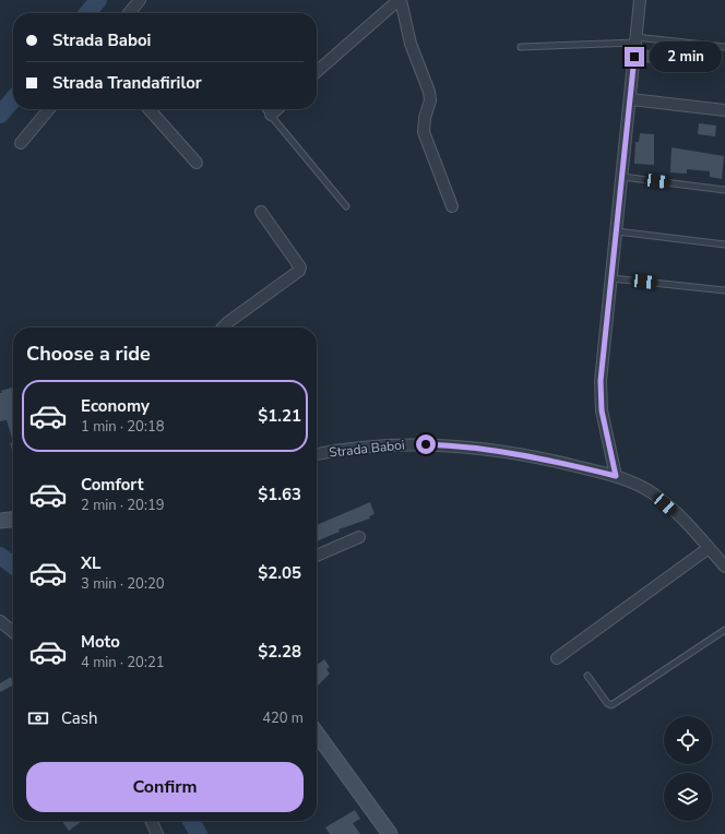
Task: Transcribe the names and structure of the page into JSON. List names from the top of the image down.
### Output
{
  "streets": {
    "street": ["Strada Baboi"]
  },
  "page": {
    "banner": ["Strada Baboi", "Strada Trandafirilor"],
    "bubble": "2 min",
    "heading": "Choose a ride",
    "list": [
      {
        "name": "Economy",
        "note": "1 min · 20:18",
        "value": "$1.21"
      },
      {
        "name": "Comfort",
        "note": "2 min · 20:19",
        "value": "$1.63"
      },
      {
        "name": "XL",
        "note": "3 min · 20:20",
        "value": "$2.05"
      },
      {
        "name": "Moto",
        "note": "4 min · 20:21",
        "value": "$2.28"
      }
    ],
    "pay": ["Cash", "420 m"],
    "buttons": "Confirm"
  }
}
